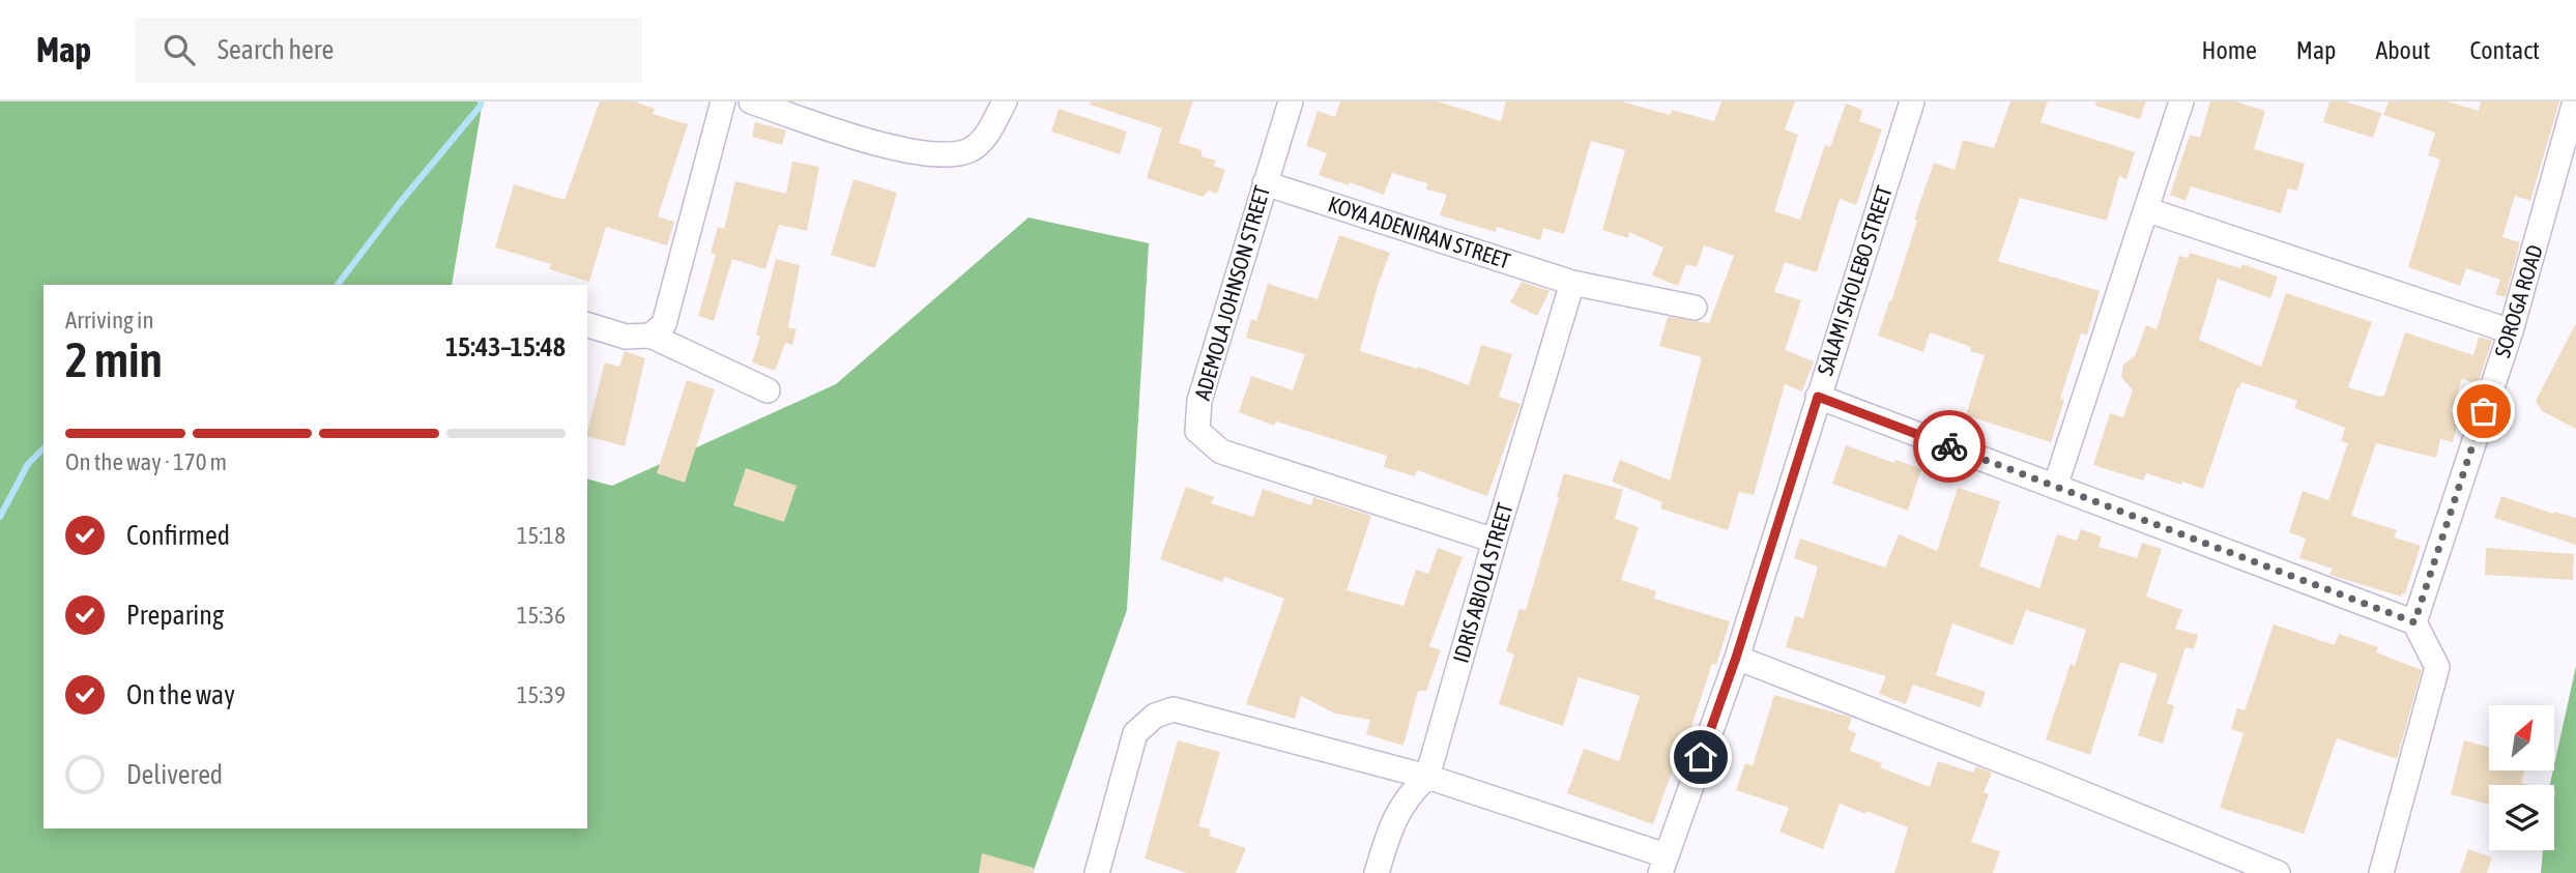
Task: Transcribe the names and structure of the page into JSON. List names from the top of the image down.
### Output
{
  "streets": {
    "street": [
      "KOYA ADENIRAN STREET",
      "SALAMI SHOLEBO STREET",
      "ADEMOLA JOHNSON STREET",
      "SOROGA ROAD",
      "IDRIS ABIOLA STREET"
    ]
  },
  "crossings": [
    ["KOYA ADENIRAN STREET", "ADEMOLA JOHNSON STREET"],
    ["KOYA ADENIRAN STREET", "IDRIS ABIOLA STREET"],
    ["ADEMOLA JOHNSON STREET", "IDRIS ABIOLA STREET"]
  ],
  "north": "top right",
  "page": {
    "header": "Map",
    "search": "Search here",
    "nav": [
      "Home",
      "Map",
      "About",
      "Contact"
    ],
    "heading": ["2 min", "Arriving in", "15:43–15:48"],
    "bar": "On the way · 170 m",
    "list": [
      ["Confirmed", "15:18"],
      ["Preparing", "15:36"],
      ["On the way", "15:39"],
      "Delivered"
    ]
  }
}
